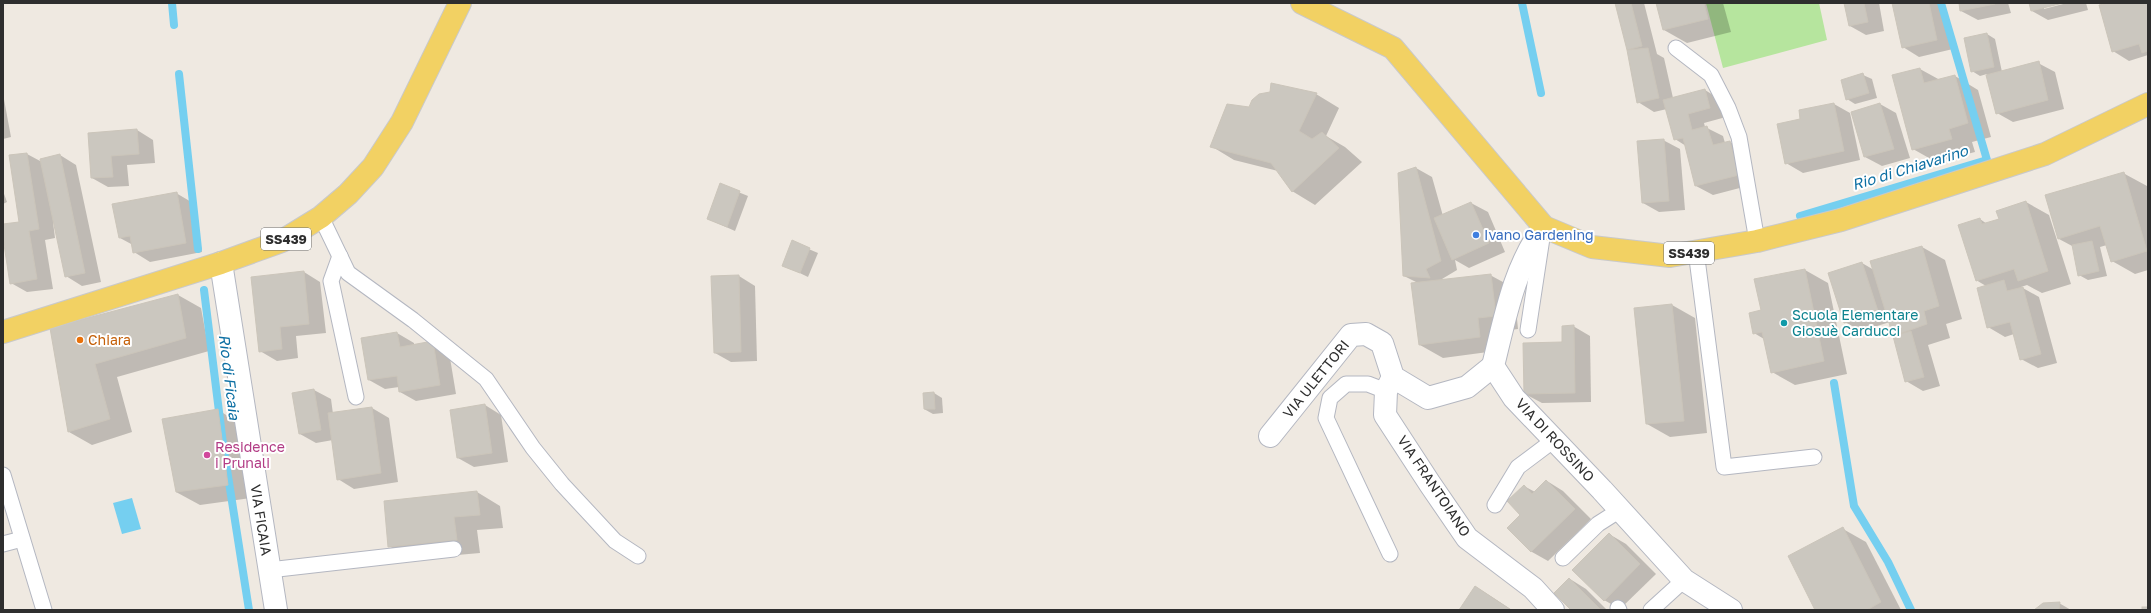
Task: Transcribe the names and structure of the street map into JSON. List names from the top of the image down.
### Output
{
  "streets": {
    "main road": ["SS439"],
    "street": [
      "VIA ULETTORI",
      "VIA DI ROSSINO",
      "VIA FRANTOIANO",
      "VIA FICAIA"
    ]
  },
  "crossings": [
    ["SS439", "VIA FICAIA"],
    ["VIA ULETTORI", "VIA FRANTOIANO"]
  ],
  "water": ["Rio di Chiavarino", "Rio di Ficaia"],
  "places": [
    "Ivano Gardening",
    "Scuola Elementare Giosuè Carducci",
    "Chiara",
    "Residence i Prunali"
  ]
}
